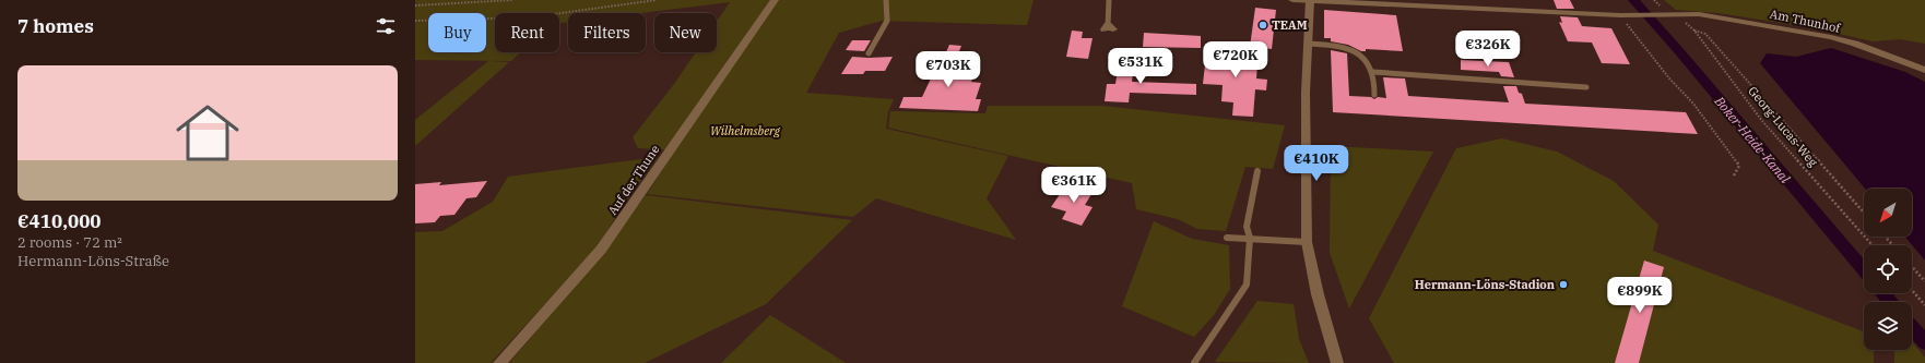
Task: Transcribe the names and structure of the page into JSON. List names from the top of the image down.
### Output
{
  "streets": {
    "street": ["Am Thunhof", "Auf der Thune"],
    "path": ["Georg-Lucas-Weg"]
  },
  "crossings": [
    ["Am Thunhof", "Georg-Lucas-Weg"]
  ],
  "water": ["Boker-Heide-Kanal"],
  "parks": ["Wilhelmsberg"],
  "places": ["TEAM", "Hermann-Löns-Stadion"],
  "north": "bottom left",
  "page": {
    "heading": "7 homes",
    "chip": [
      "Buy",
      "Rent",
      "Filters",
      "New"
    ],
    "price": [
      "€326K",
      "€720K",
      "€531K",
      "€703K",
      "€410K",
      "€361K",
      "€899K"
    ],
    "list": [
      {
        "name": "€410,000",
        "note": "2 rooms · 72 m² · Hermann-Löns-Straße"
      }
    ]
  }
}
